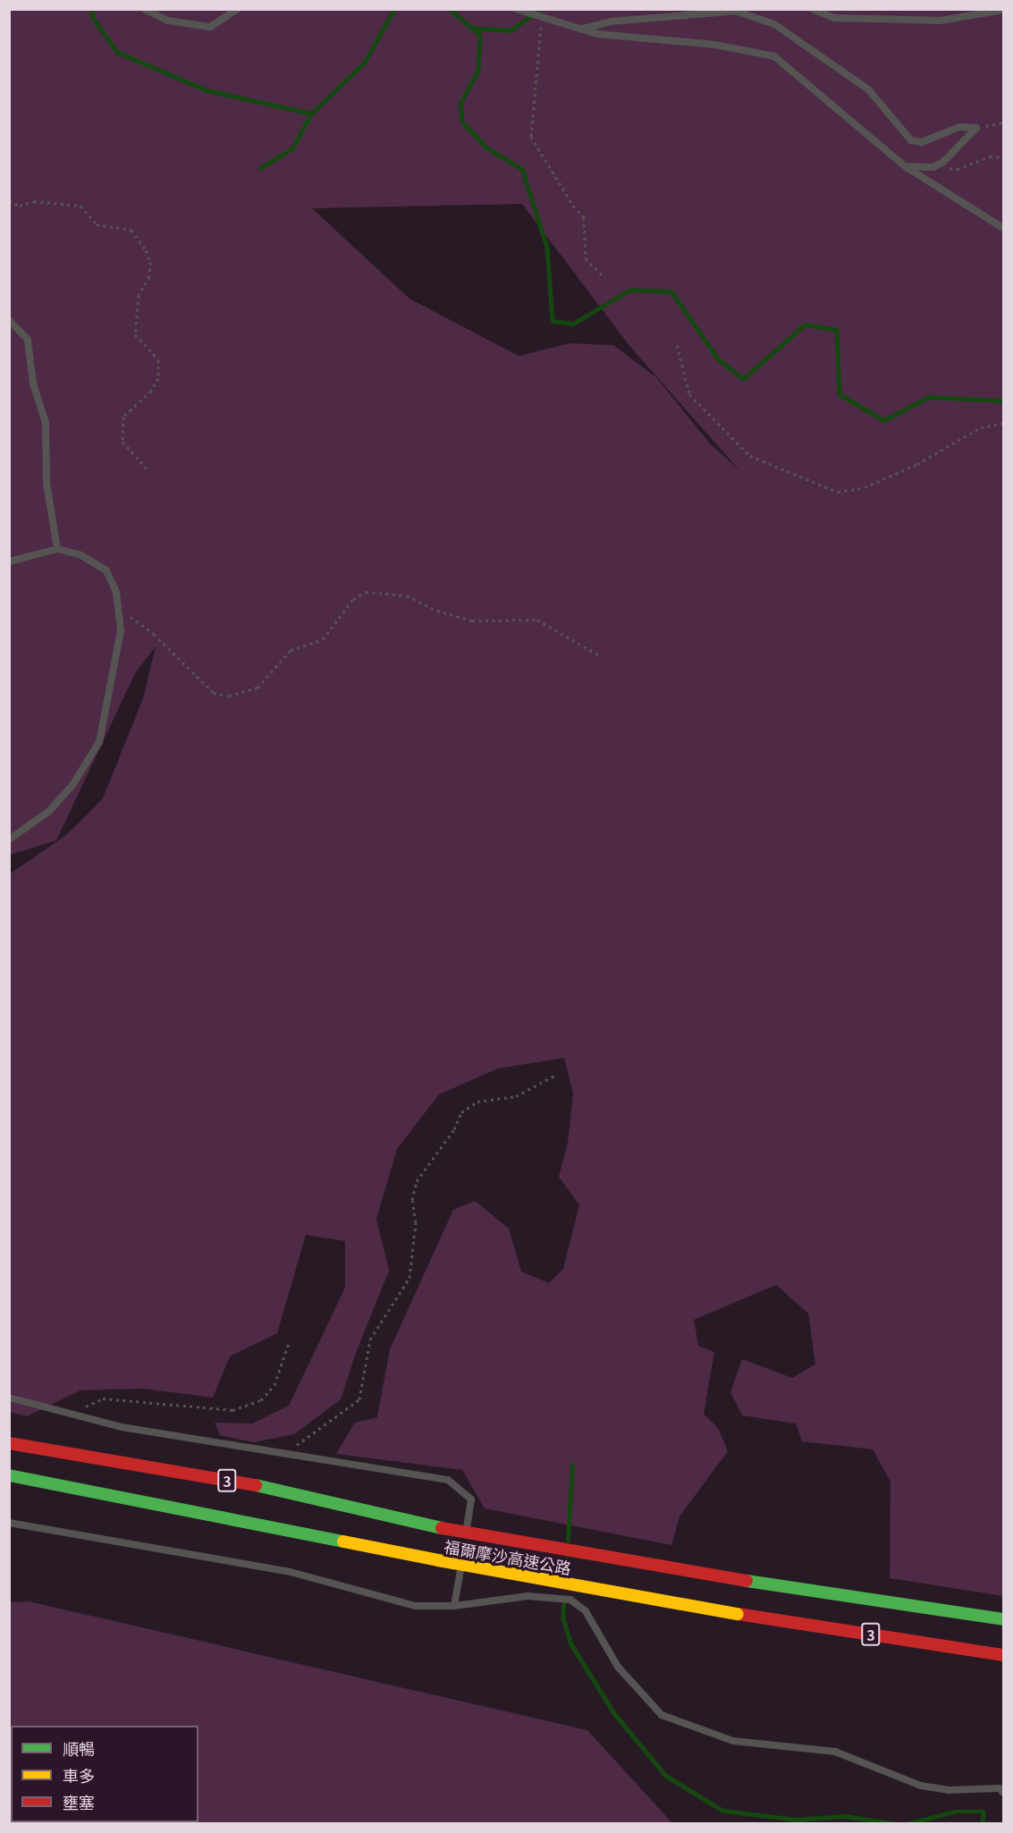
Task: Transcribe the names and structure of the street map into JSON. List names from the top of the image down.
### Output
{
  "streets": {
    "highway": ["3", "福爾摩沙高速公路"]
  },
  "legend": ["順暢", "車多", "壅塞"]
}
